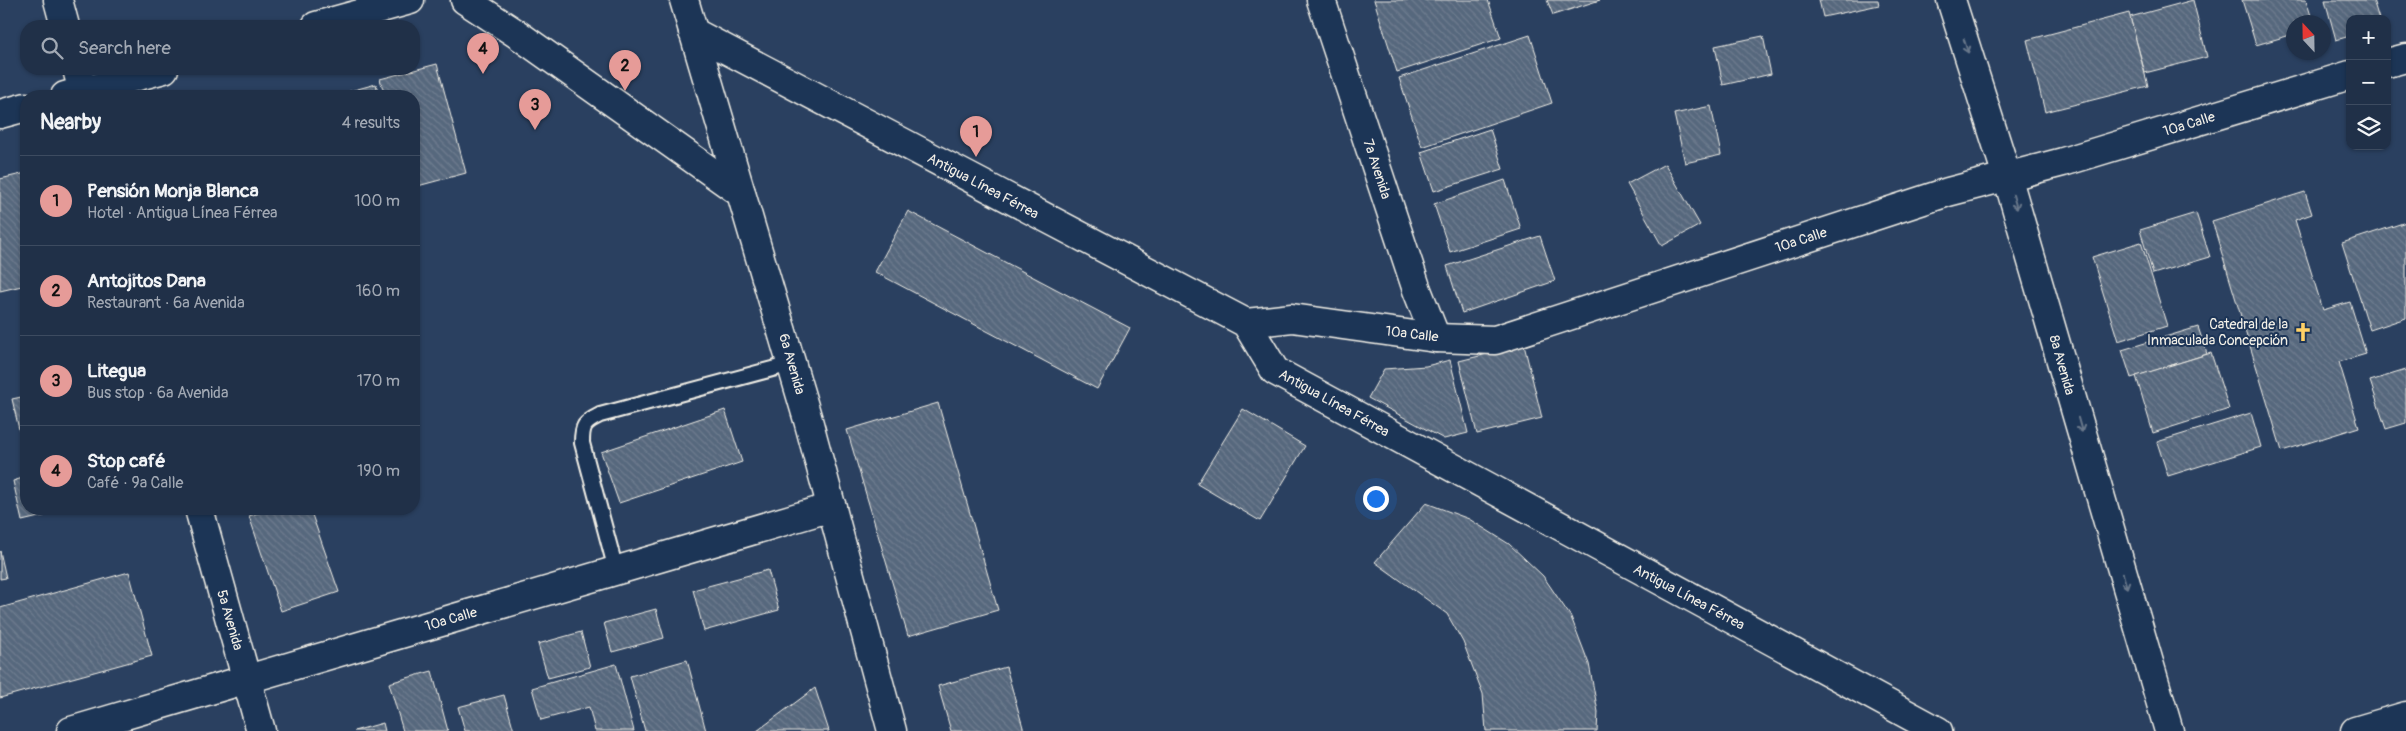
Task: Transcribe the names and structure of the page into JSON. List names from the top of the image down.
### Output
{
  "streets": {
    "street": [
      "10a Calle",
      "7a Avenida",
      "Antigua Línea Férrea",
      "6a Avenida",
      "8a Avenida",
      "5a Avenida"
    ]
  },
  "crossings": [
    ["10a Calle", "7a Avenida"],
    ["10a Calle", "Antigua Línea Férrea"],
    ["10a Calle", "6a Avenida"],
    ["10a Calle", "8a Avenida"],
    ["10a Calle", "5a Avenida"],
    ["Antigua Línea Férrea", "6a Avenida"]
  ],
  "one_way": ["8a Avenida"],
  "places": {
    "church": ["Catedral de la Inmaculada Concepción"]
  },
  "north": "top",
  "page": {
    "map_buttons": ["+", "−"],
    "search": "Search here",
    "pins": [
      "4",
      "2",
      "3",
      "1"
    ],
    "heading": ["Nearby", "4 results"],
    "list": [
      {
        "mark": "1",
        "name": "Pensión Monja Blanca",
        "note": "Hotel · Antigua Línea Férrea",
        "value": "100 m"
      },
      {
        "mark": "2",
        "name": "Antojitos Dana",
        "note": "Restaurant · 6a Avenida",
        "value": "160 m"
      },
      {
        "mark": "3",
        "name": "Litegua",
        "note": "Bus stop · 6a Avenida",
        "value": "170 m"
      },
      {
        "mark": "4",
        "name": "Stop café",
        "note": "Café · 9a Calle",
        "value": "190 m"
      }
    ]
  }
}
